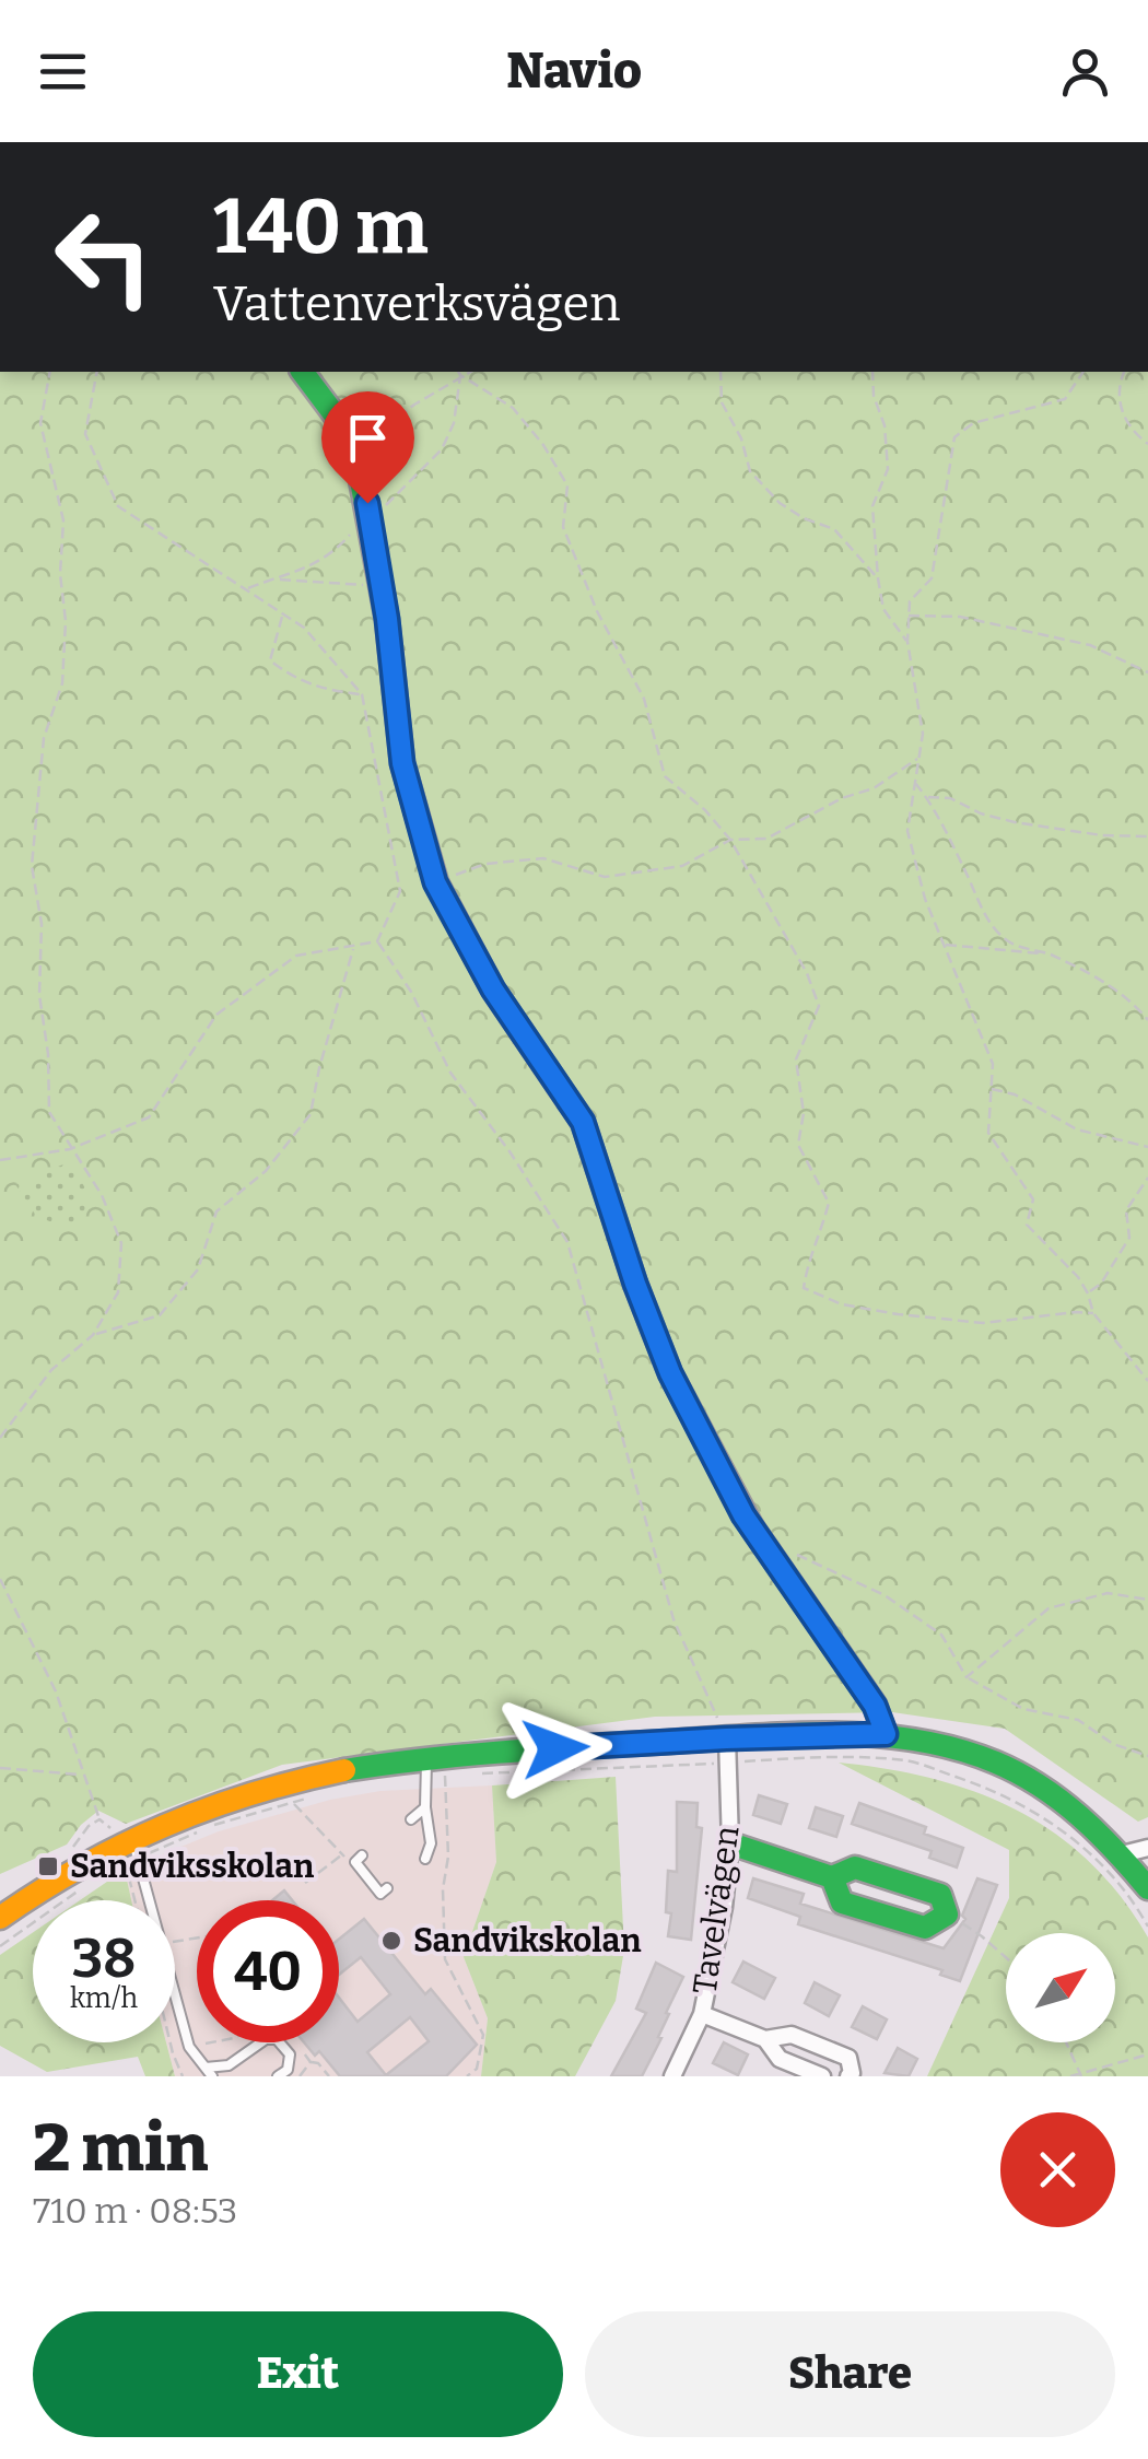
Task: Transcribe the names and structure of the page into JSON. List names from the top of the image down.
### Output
{
  "streets": {
    "street": ["Tavelvägen"]
  },
  "places": {
    "transit": ["Sandviksskolan"],
    "other": ["Sandvikskolan"]
  },
  "north": "top right",
  "page": {
    "header": "Navio",
    "turn": ["140 m", "Vattenverksvägen"],
    "speed": "38 km/h",
    "limit": "40",
    "heading": ["2 min", "710 m · 08:53"],
    "buttons": ["Exit", "Share"]
  }
}
